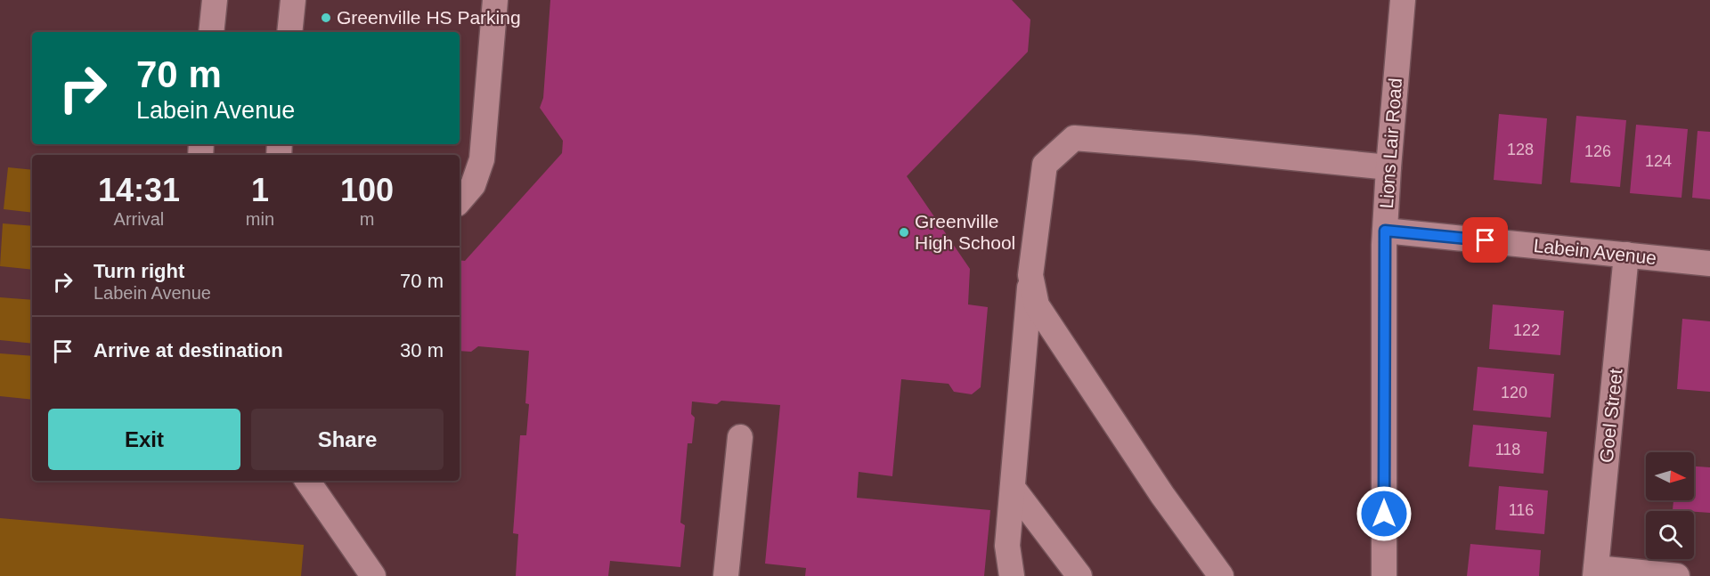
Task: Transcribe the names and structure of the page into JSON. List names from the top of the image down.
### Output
{
  "streets": {
    "street": ["Lions Lair Road", "Labein Avenue", "Goel Street"]
  },
  "crossings": [
    ["Lions Lair Road", "Labein Avenue"],
    ["Labein Avenue", "Goel Street"]
  ],
  "places": ["Greenville HS Parking", "Greenville High School"],
  "house_numbers": [
    "128",
    "126",
    "124",
    "122",
    "120",
    "118",
    "116"
  ],
  "north": "right",
  "page": {
    "turn": ["70 m", "Labein Avenue"],
    "eta": [
      "14:31",
      "Arrival",
      "1",
      "min",
      "100",
      "m"
    ],
    "list": [
      {
        "name": "Turn right",
        "note": "Labein Avenue",
        "value": "70 m"
      },
      {
        "name": "Arrive at destination",
        "value": "30 m"
      }
    ],
    "buttons": ["Exit", "Share"]
  }
}
